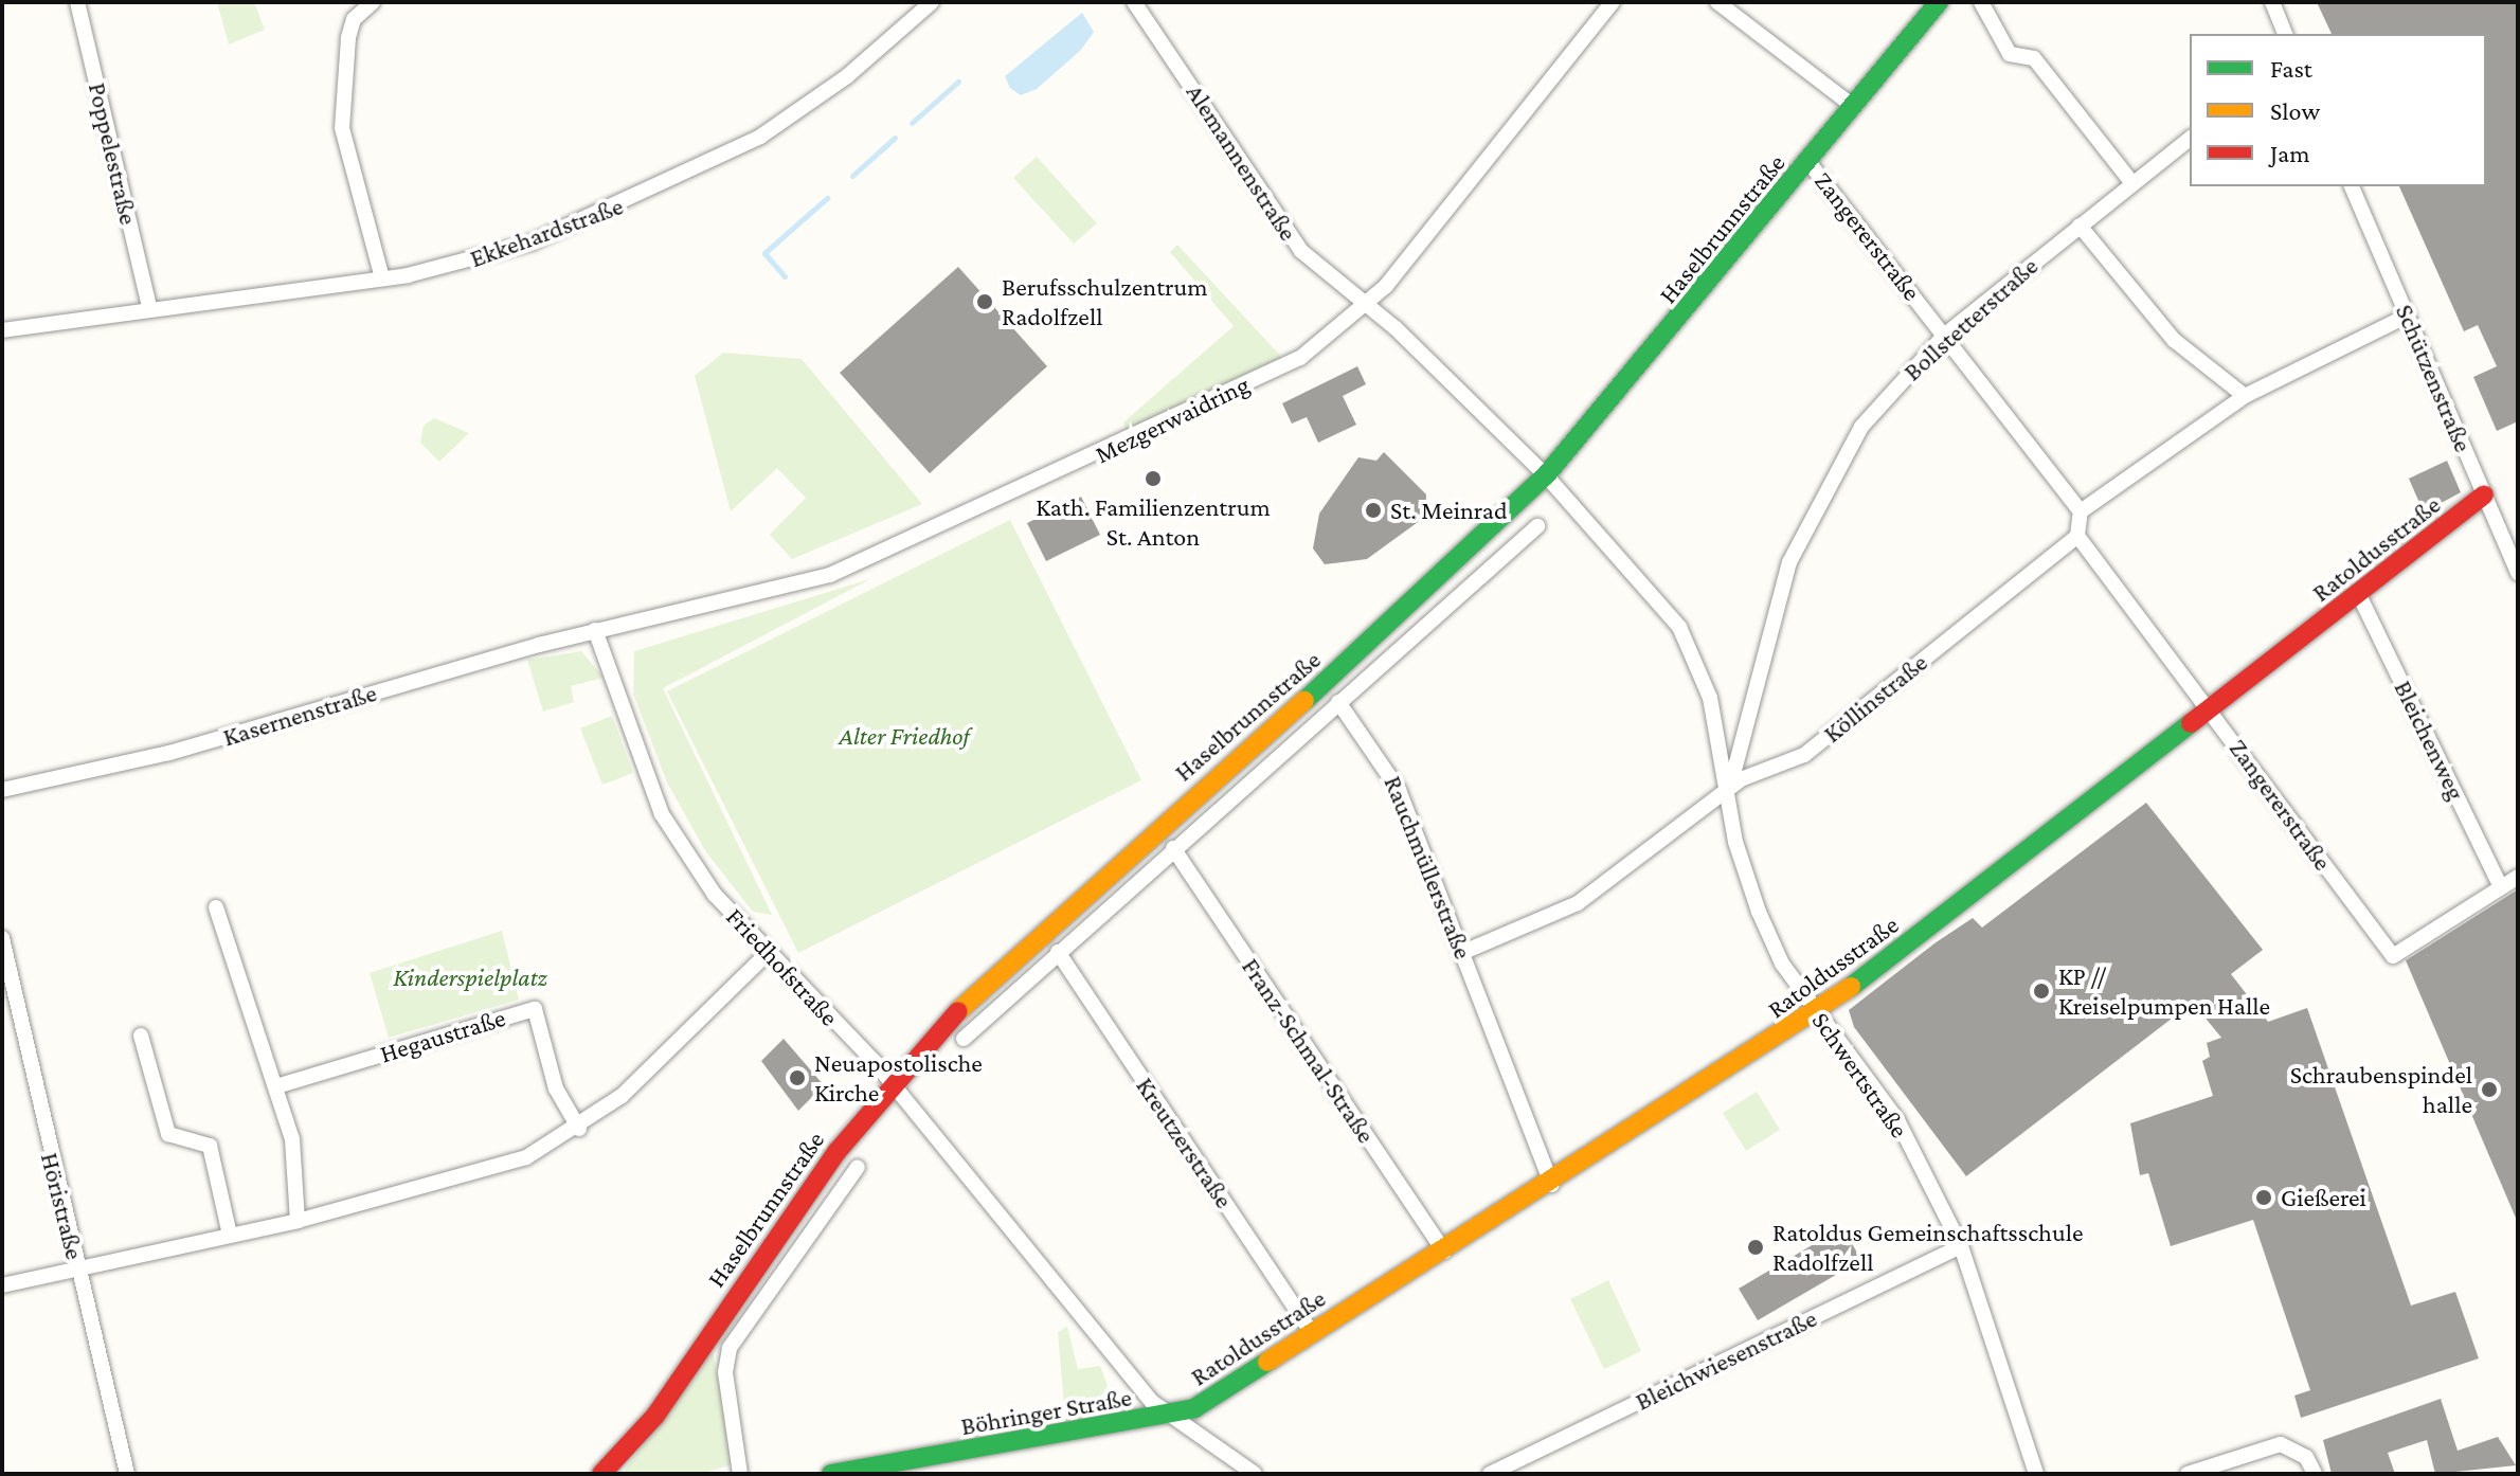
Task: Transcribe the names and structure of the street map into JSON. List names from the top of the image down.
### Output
{
  "streets": {
    "main road": ["Haselbrunnstraße", "Ratoldusstraße", "Böhringer Straße"],
    "street": [
      "Poppelestraße",
      "Alemannenstraße",
      "Ekkehardstraße",
      "Zangererstraße",
      "Bollstetterstraße",
      "Schützenstraße",
      "Mezgerwaidring",
      "Köllinstraße",
      "Kasernenstraße",
      "Bleichenweg",
      "Rauchmüllerstraße",
      "Friedhofstraße",
      "Hegaustraße",
      "Franz-Schmal-Straße",
      "Schwertstraße",
      "Kreutzerstraße",
      "Höristraße",
      "Bleichwiesenstraße"
    ]
  },
  "crossings": [
    ["Poppelestraße", "Ekkehardstraße"],
    ["Alemannenstraße", "Haselbrunnstraße"],
    ["Alemannenstraße", "Mezgerwaidring"],
    ["Alemannenstraße", "Schwertstraße"],
    ["Haselbrunnstraße", "Zangererstraße"],
    ["Haselbrunnstraße", "Rauchmüllerstraße"],
    ["Haselbrunnstraße", "Friedhofstraße"],
    ["Haselbrunnstraße", "Franz-Schmal-Straße"],
    ["Haselbrunnstraße", "Schwertstraße"],
    ["Haselbrunnstraße", "Kreutzerstraße"],
    ["Zangererstraße", "Bollstetterstraße"],
    ["Zangererstraße", "Ratoldusstraße"],
    ["Zangererstraße", "Köllinstraße"],
    ["Zangererstraße", "Bleichenweg"],
    ["Bollstetterstraße", "Köllinstraße"],
    ["Bollstetterstraße", "Schwertstraße"],
    ["Schützenstraße", "Ratoldusstraße"],
    ["Mezgerwaidring", "Kasernenstraße"],
    ["Mezgerwaidring", "Friedhofstraße"],
    ["Ratoldusstraße", "Bleichenweg"],
    ["Ratoldusstraße", "Rauchmüllerstraße"],
    ["Ratoldusstraße", "Friedhofstraße"],
    ["Ratoldusstraße", "Franz-Schmal-Straße"],
    ["Ratoldusstraße", "Schwertstraße"],
    ["Ratoldusstraße", "Kreutzerstraße"],
    ["Ratoldusstraße", "Böhringer Straße"],
    ["Köllinstraße", "Rauchmüllerstraße"],
    ["Köllinstraße", "Schwertstraße"],
    ["Kasernenstraße", "Friedhofstraße"],
    ["Friedhofstraße", "Böhringer Straße"],
    ["Schwertstraße", "Bleichwiesenstraße"]
  ],
  "parks": ["Alter Friedhof", "Kinderspielplatz"],
  "places": [
    "Berufsschulzentrum Radolfzell",
    "Kath. Familienzentrum St. Anton",
    "St. Meinrad",
    "KP // Kreiselpumpen Halle",
    "Neuapostolische Kirche",
    "Schraubenspindel halle",
    "Gießerei",
    "Ratoldus Gemeinschaftsschule Radolfzell"
  ],
  "legend": ["Fast", "Slow", "Jam"]
}
